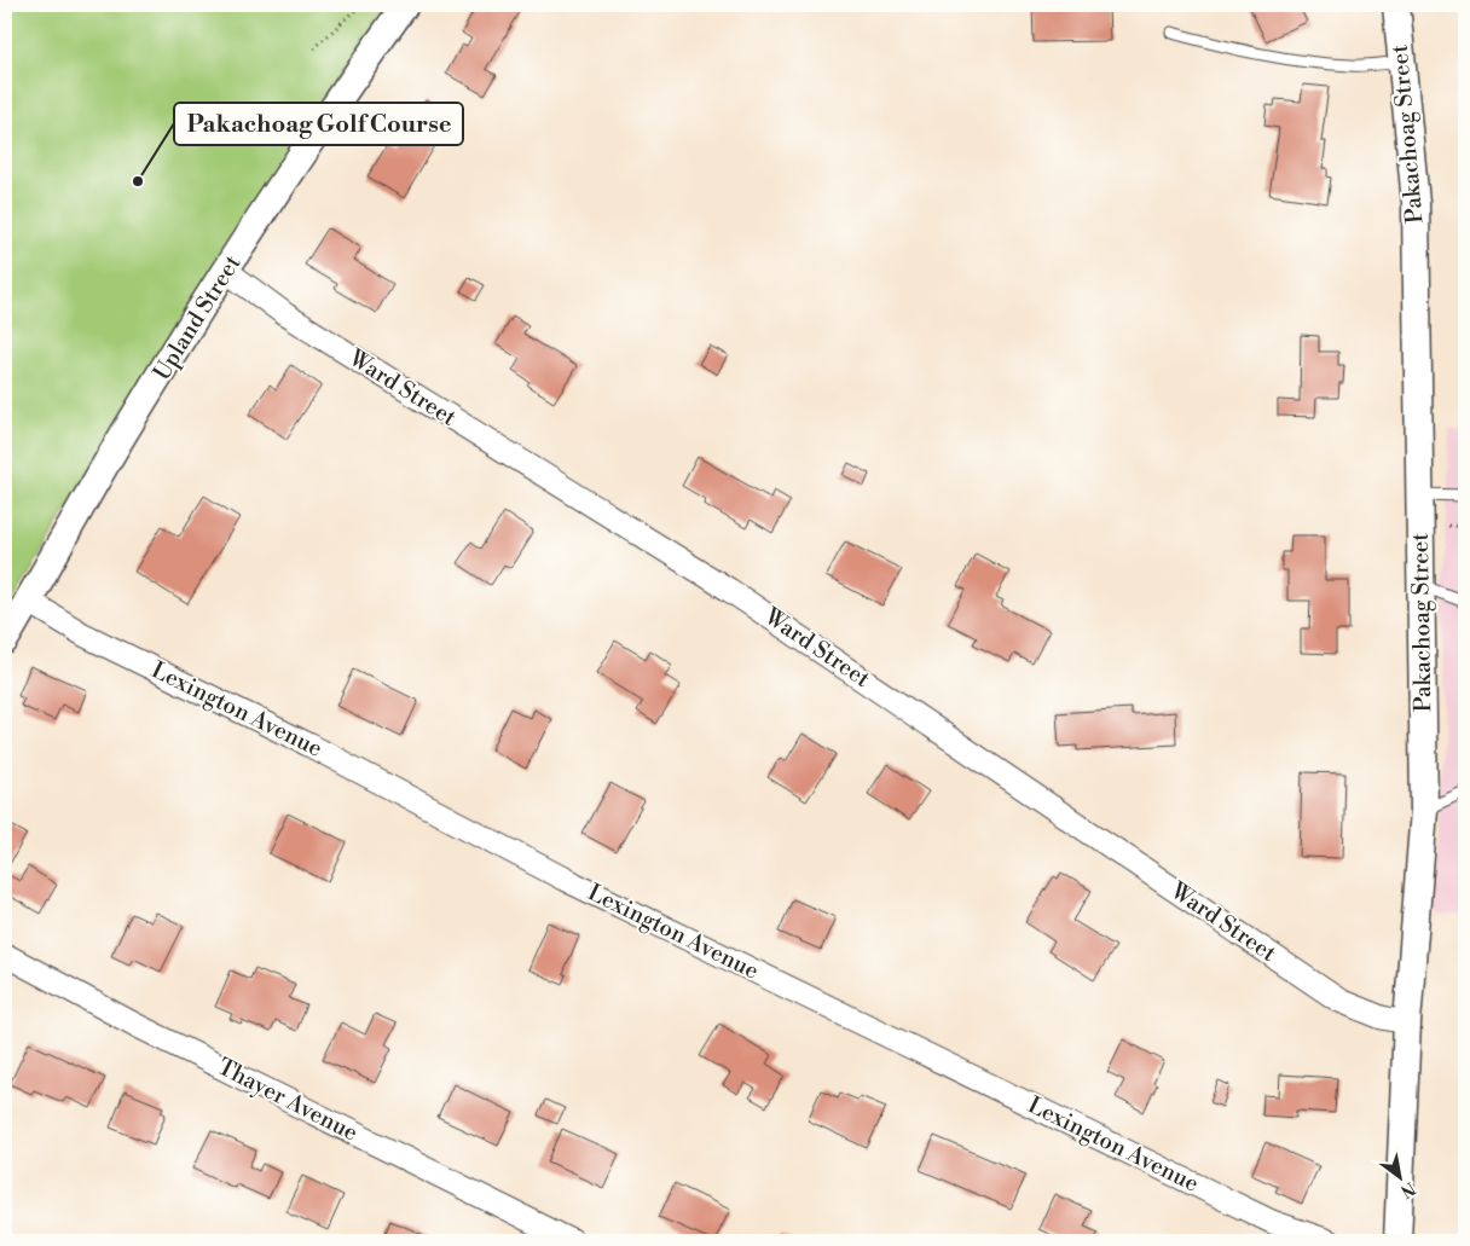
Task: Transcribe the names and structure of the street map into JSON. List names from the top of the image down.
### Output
{
  "streets": {
    "street": [
      "Pakachoag Street",
      "Upland Street",
      "Ward Street",
      "Lexington Avenue",
      "Thayer Avenue"
    ]
  },
  "crossings": [
    ["Pakachoag Street", "Ward Street"],
    ["Upland Street", "Ward Street"],
    ["Upland Street", "Lexington Avenue"]
  ],
  "places": ["Pakachoag Golf Course"],
  "north": "bottom right"
}
